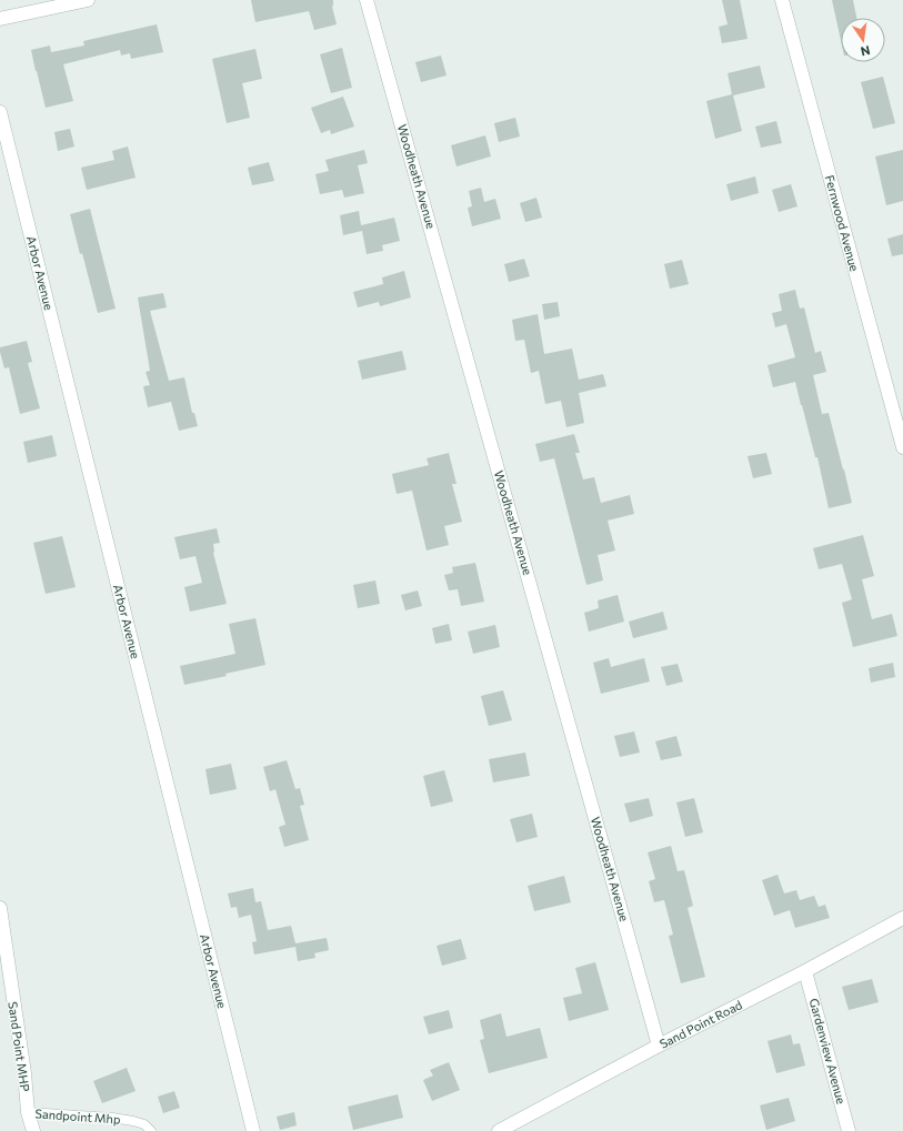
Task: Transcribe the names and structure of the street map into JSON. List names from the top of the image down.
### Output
{
  "streets": {
    "street": [
      "Woodheath Avenue",
      "Fernwood Avenue",
      "Arbor Avenue",
      "Sand Point Road",
      "Sand Point MHP",
      "Gardenview Avenue"
    ],
    "lane": ["Sandpoint Mhp"]
  },
  "crossings": [
    ["Woodheath Avenue", "Sand Point Road"],
    ["Sand Point Road", "Gardenview Avenue"],
    ["Sand Point MHP", "Sandpoint Mhp"]
  ],
  "north": "bottom"
}
